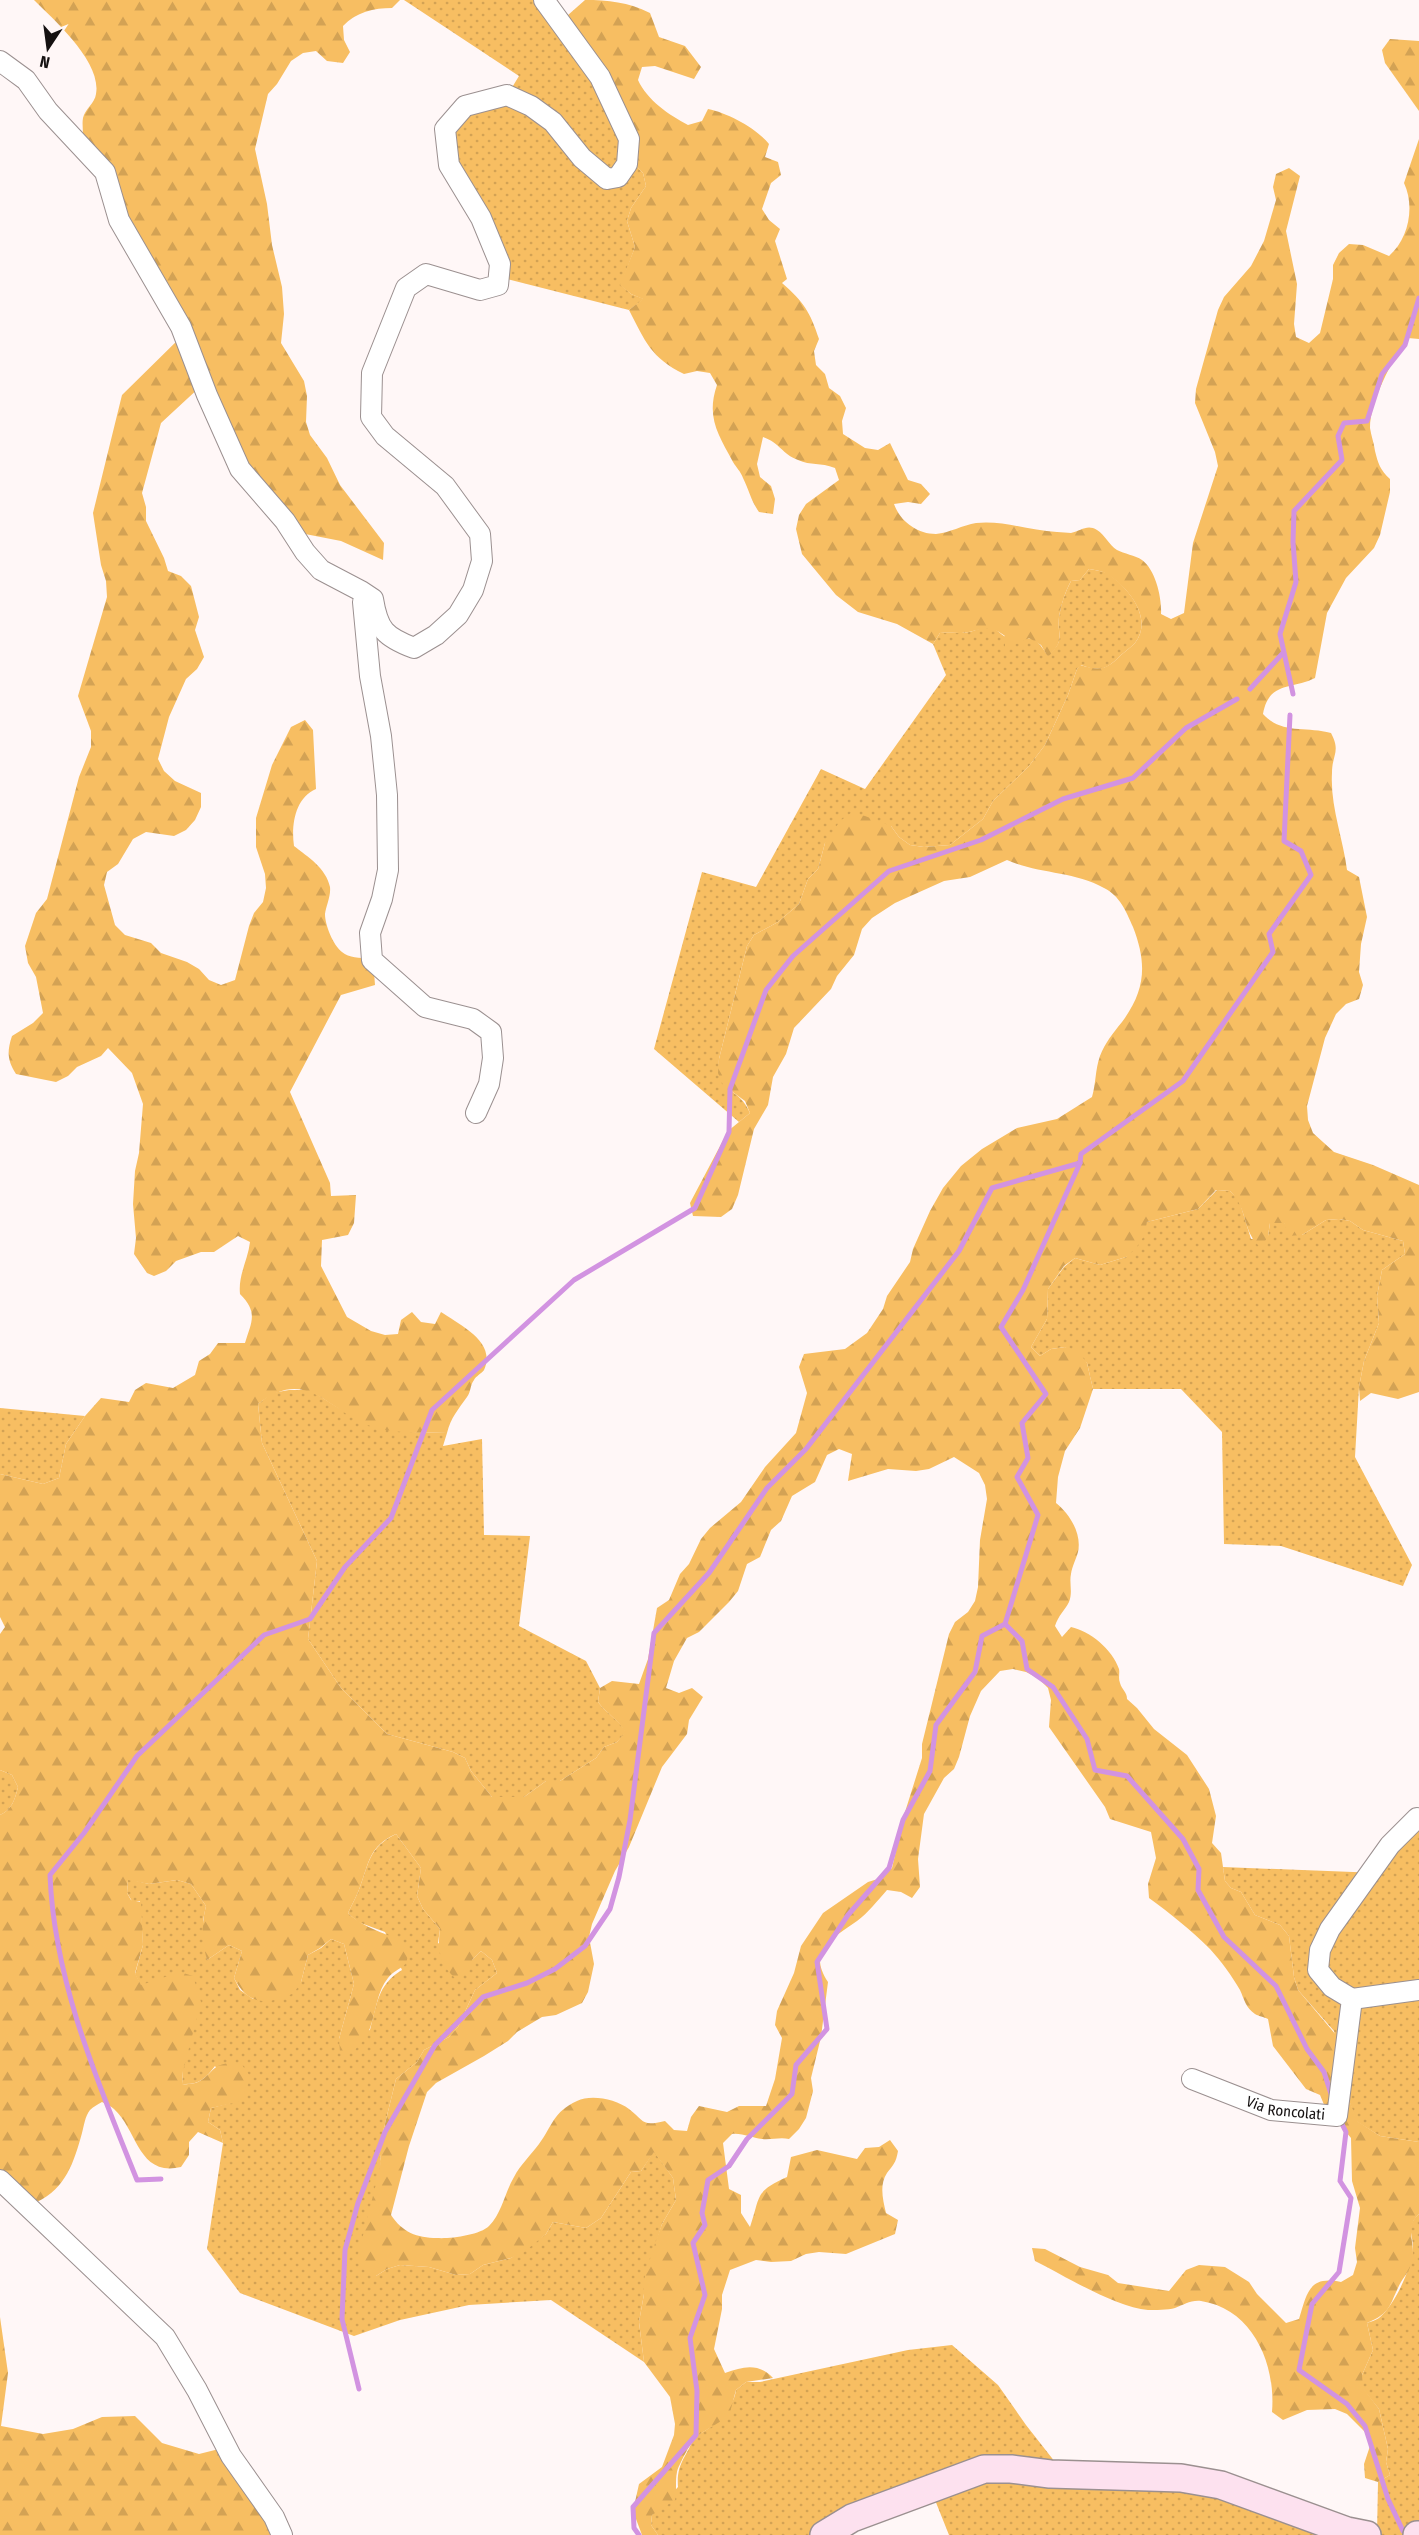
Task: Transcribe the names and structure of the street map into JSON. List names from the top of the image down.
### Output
{
  "streets": {
    "street": ["Via Roncolati"]
  },
  "north": "bottom"
}
